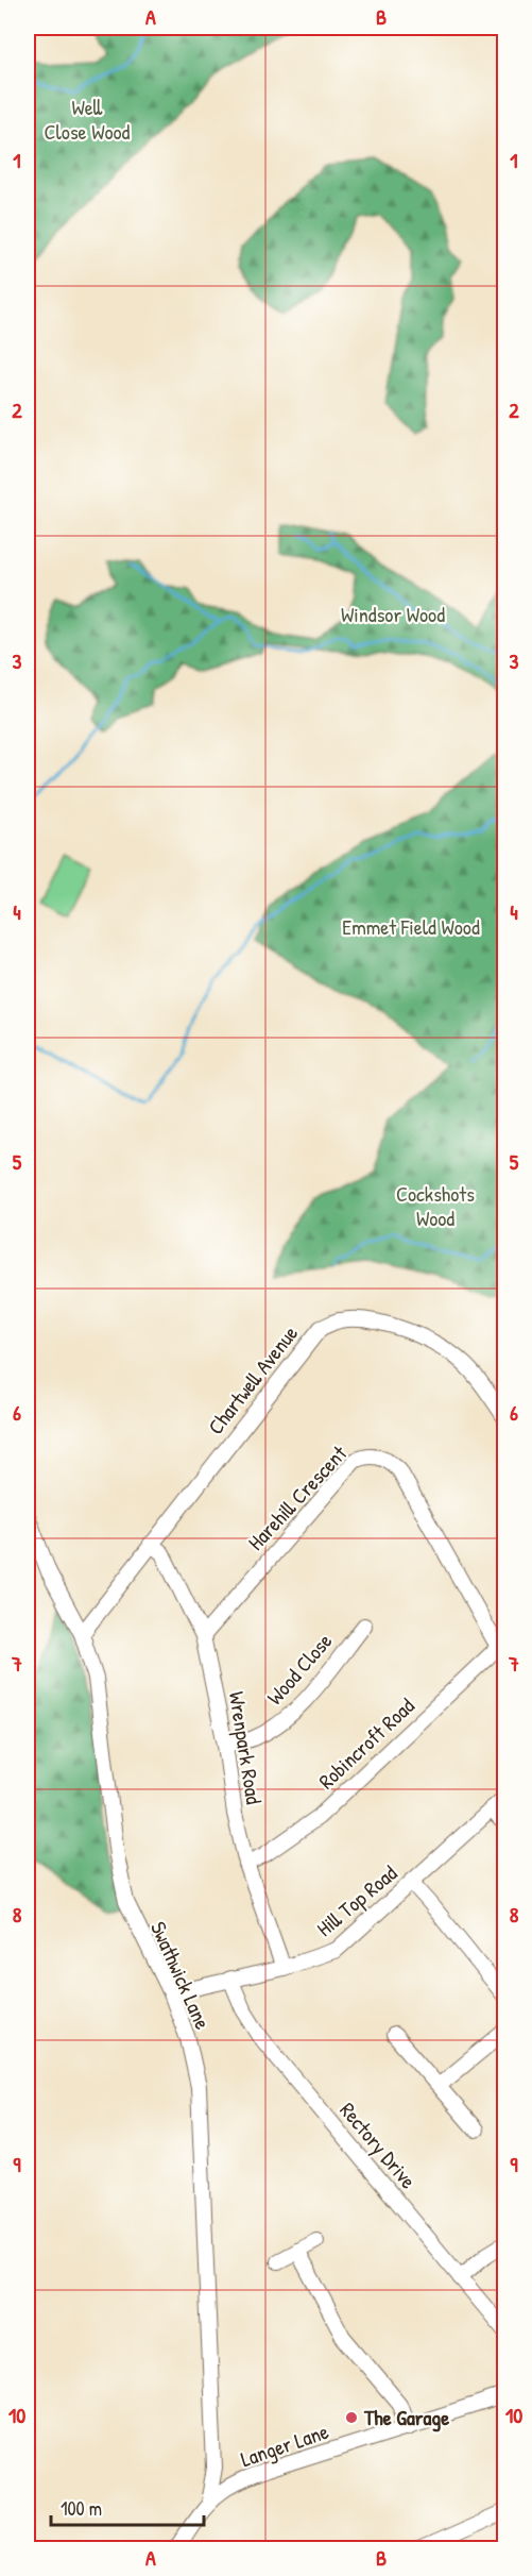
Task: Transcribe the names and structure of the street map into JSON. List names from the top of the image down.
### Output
{
  "streets": {
    "street": [
      "Chartwell Avenue",
      "Harehill Crescent",
      "Wood Close",
      "Robincroft Road",
      "Wrenpark Road",
      "Hill Top Road",
      "Swathwick Lane",
      "Rectory Drive",
      "Langer Lane"
    ]
  },
  "crossings": [
    ["Chartwell Avenue", "Wrenpark Road"],
    ["Chartwell Avenue", "Swathwick Lane"],
    ["Harehill Crescent", "Robincroft Road"],
    ["Harehill Crescent", "Wrenpark Road"],
    ["Wood Close", "Wrenpark Road"],
    ["Robincroft Road", "Wrenpark Road"],
    ["Wrenpark Road", "Hill Top Road"],
    ["Hill Top Road", "Swathwick Lane"],
    ["Hill Top Road", "Rectory Drive"],
    ["Swathwick Lane", "Langer Lane"]
  ],
  "parks": [
    "Well Close Wood",
    "Windsor Wood",
    "Emmet Field Wood",
    "Cockshots Wood"
  ],
  "places": ["The Garage"],
  "scale_bar": "100 m",
  "grid": {
    "columns": ["A", "B"],
    "rows": [
      "1",
      "2",
      "3",
      "4",
      "5",
      "6",
      "7",
      "8",
      "9",
      "10"
    ]
  }
}
